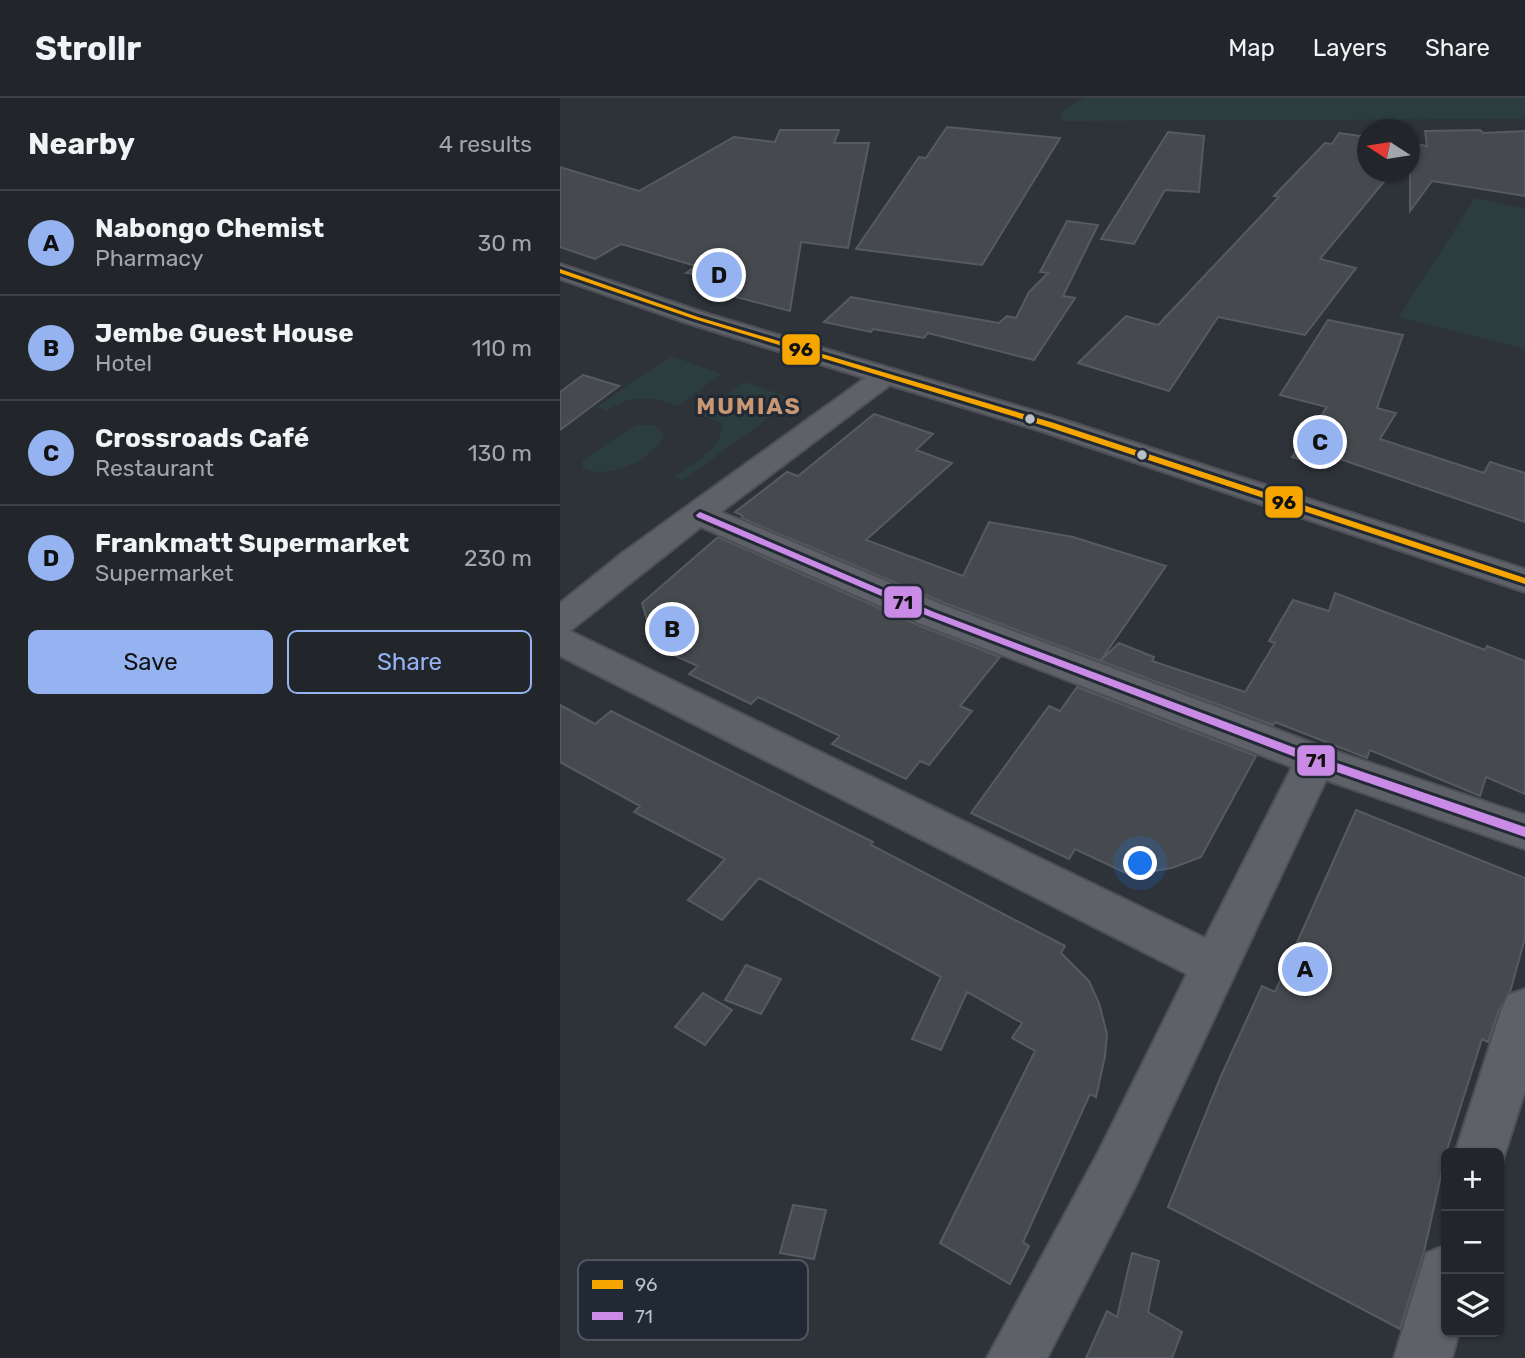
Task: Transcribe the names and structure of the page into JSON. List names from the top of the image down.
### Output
{
  "districts": ["MUMIAS"],
  "lines": ["transit line 96", "transit line 71"],
  "legend": ["96", "71"],
  "north": "left",
  "page": {
    "header": "Strollr",
    "nav": ["Map", "Layers", "Share"],
    "heading": ["Nearby", "4 results"],
    "list": [
      {
        "mark": "A",
        "name": "Nabongo Chemist",
        "note": "Pharmacy",
        "value": "30 m"
      },
      {
        "mark": "B",
        "name": "Jembe Guest House",
        "note": "Hotel",
        "value": "110 m"
      },
      {
        "mark": "C",
        "name": "Crossroads Café",
        "note": "Restaurant",
        "value": "130 m"
      },
      {
        "mark": "D",
        "name": "Frankmatt Supermarket",
        "note": "Supermarket",
        "value": "230 m"
      }
    ],
    "pins": [
      "D",
      "C",
      "B",
      "A"
    ],
    "buttons": ["Save", "Share"],
    "map_buttons": ["+", "−"]
  }
}
